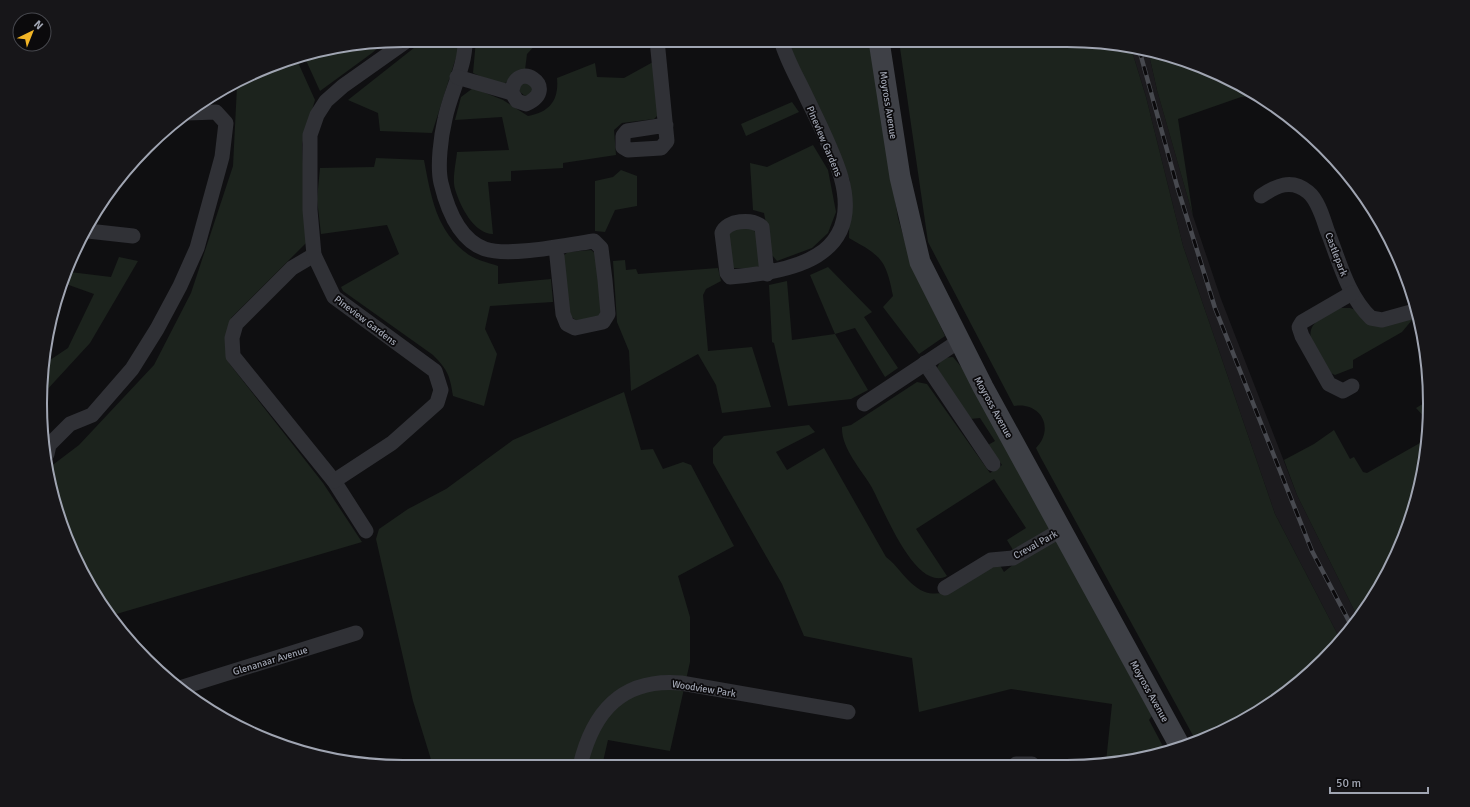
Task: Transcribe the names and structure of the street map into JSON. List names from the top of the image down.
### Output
{
  "streets": {
    "street": [
      "Moyross Avenue",
      "Pineview Gardens",
      "Castlepark",
      "Creval Park",
      "Glenanaar Avenue",
      "Woodview Park"
    ]
  },
  "crossings": [
    ["Moyross Avenue", "Creval Park"]
  ],
  "scale_bar": "50 m",
  "north": "top right"
}
